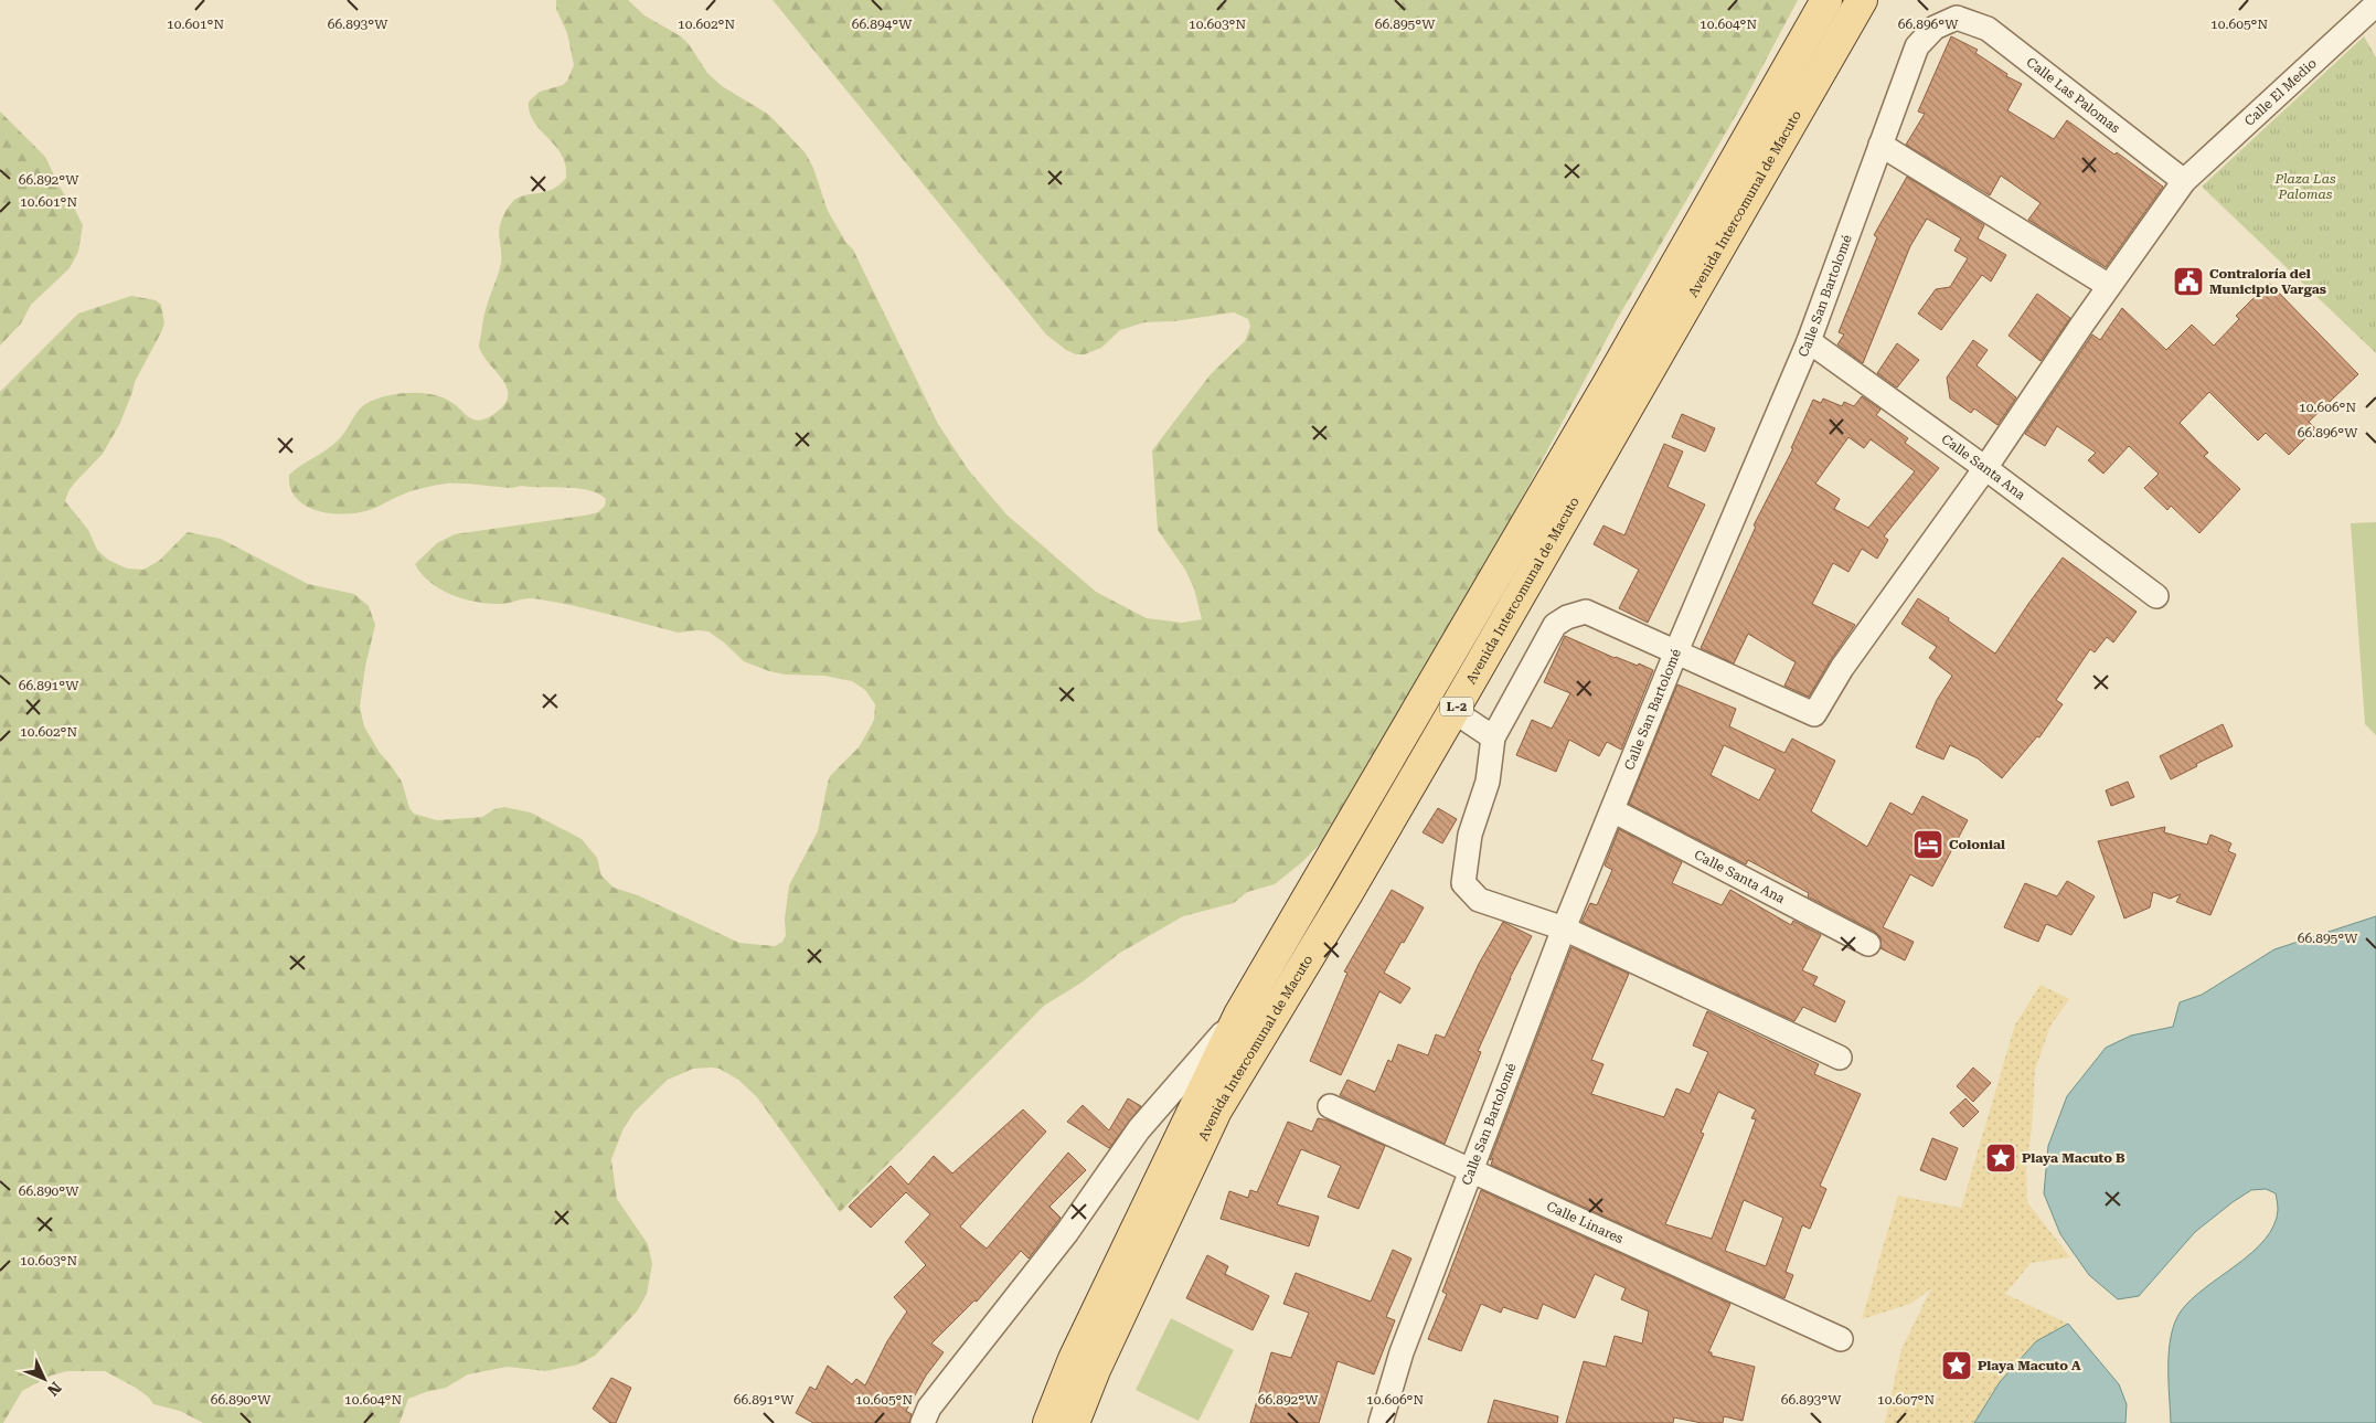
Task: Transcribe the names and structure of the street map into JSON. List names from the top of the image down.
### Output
{
  "streets": {
    "main road": ["Avenida Intercomunal de Macuto", "L-2"],
    "street": [
      "Calle El Medio",
      "Calle Las Palomas",
      "Calle San Bartolomé",
      "Calle Santa Ana",
      "Calle Linares"
    ]
  },
  "crossings": [
    ["Calle El Medio", "Calle Las Palomas"],
    ["Calle El Medio", "Calle San Bartolomé"],
    ["Calle El Medio", "Calle Santa Ana"],
    ["Calle Las Palomas", "Calle San Bartolomé"],
    ["Calle San Bartolomé", "Calle Santa Ana"],
    ["Calle San Bartolomé", "Calle Linares"]
  ],
  "parks": ["Plaza Las Palomas"],
  "places": {
    "public building": ["Contraloría del Municipio Vargas"],
    "hotel": ["Colonial"],
    "place": ["Playa Macuto B", "Playa Macuto A"]
  },
  "north": "bottom right",
  "coordinates": [
    "66.893°W",
    "66.895°W",
    "66.896°W",
    "66.894°W",
    "10.605°N",
    "10.601°N",
    "10.602°N",
    "10.603°N",
    "10.604°N",
    "66.892°W",
    "10.606°N",
    "66.891°W",
    "66.890°W",
    "10.607°N"
  ]
}
